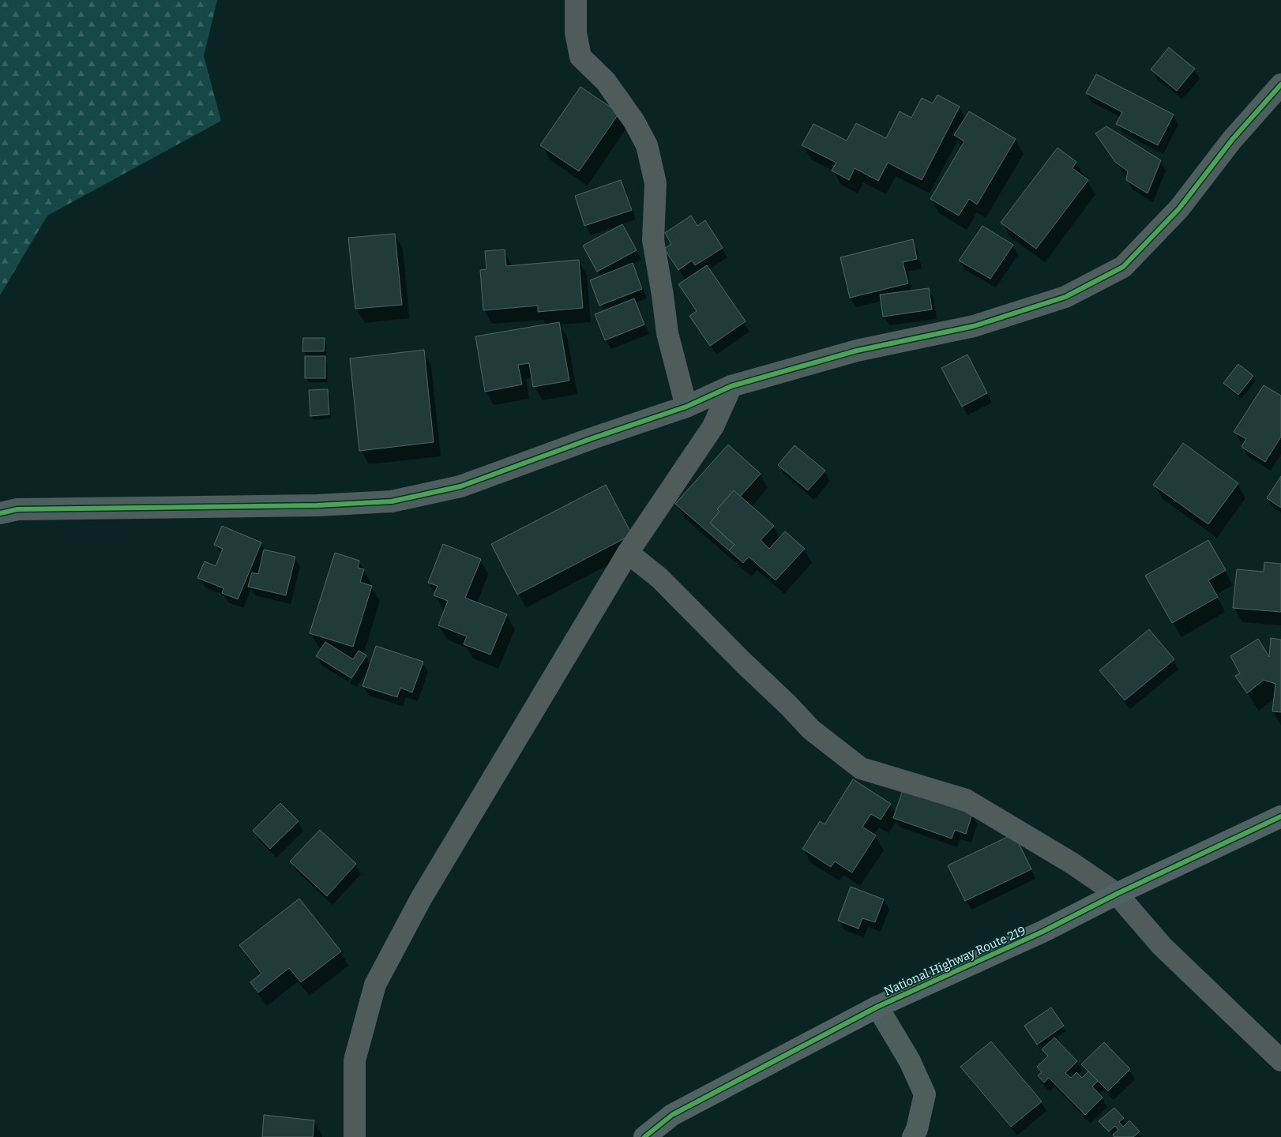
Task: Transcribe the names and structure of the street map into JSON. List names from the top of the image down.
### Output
{
  "streets": {
    "highway": ["National Highway Route 219"]
  }
}
